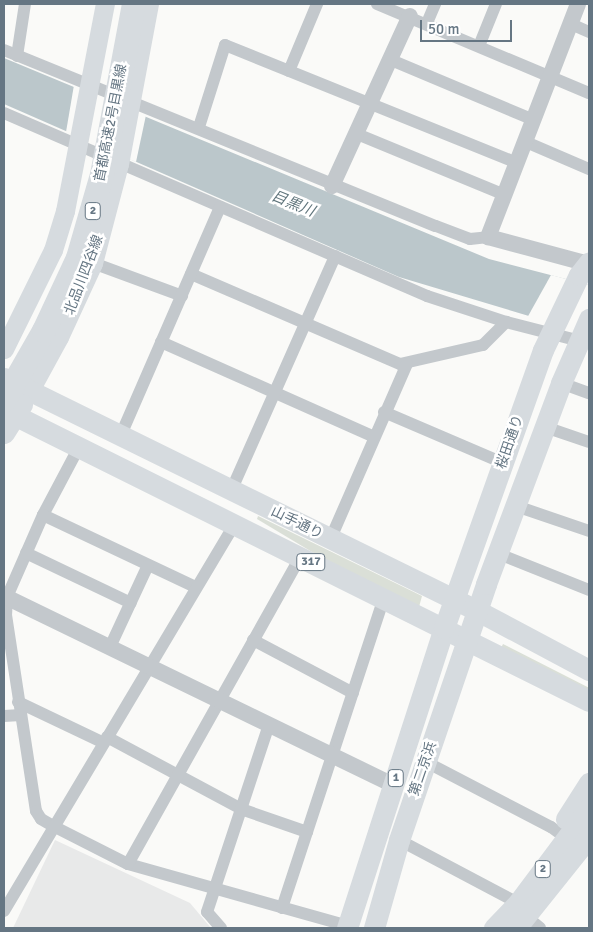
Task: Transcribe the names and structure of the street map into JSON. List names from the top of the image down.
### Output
{
  "streets": {
    "highway": ["首都高速2号目黒線", "2"],
    "main road": [
      "北品川四谷線",
      "桜田通り",
      "山手通り",
      "317",
      "第二京浜",
      "1"
    ]
  },
  "crossings": [
    ["首都高速2号目黒線", "山手通り"],
    ["北品川四谷線", "山手通り"],
    ["桜田通り", "山手通り"],
    ["桜田通り", "第二京浜"],
    ["山手通り", "第二京浜"]
  ],
  "water": ["目黒川"],
  "scale_bar": "50 m"
}
